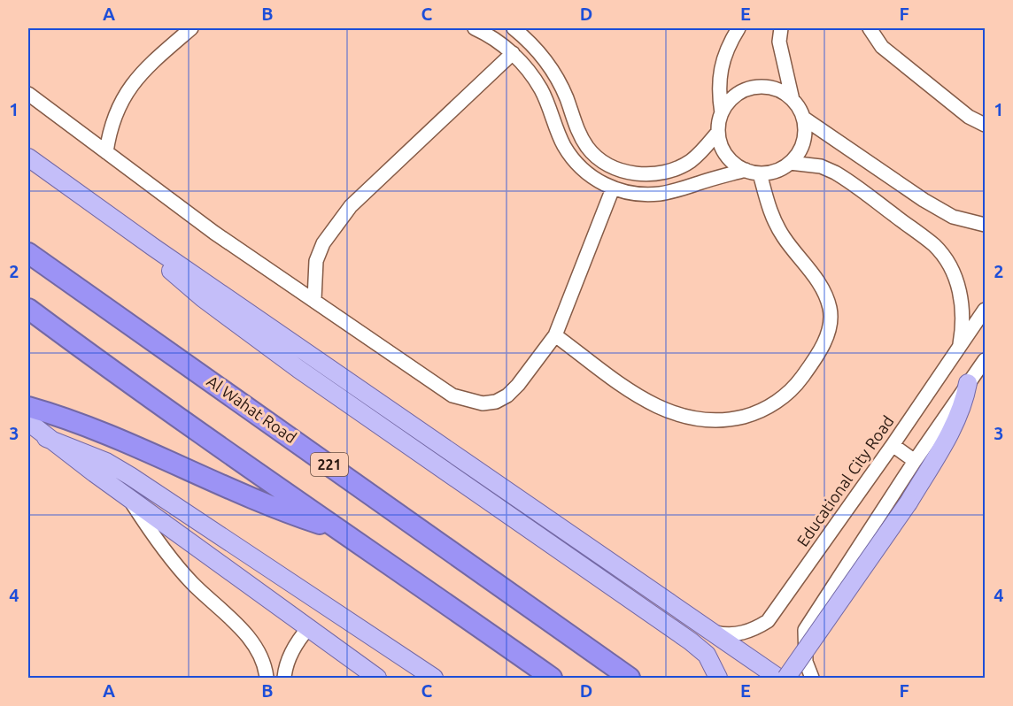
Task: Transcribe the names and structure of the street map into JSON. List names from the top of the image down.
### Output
{
  "streets": {
    "highway": ["Al Wahat Road", "221"],
    "street": ["Educational City Road"]
  },
  "grid": {
    "columns": [
      "A",
      "B",
      "C",
      "D",
      "E",
      "F"
    ],
    "rows": [
      "1",
      "2",
      "3",
      "4"
    ]
  }
}
